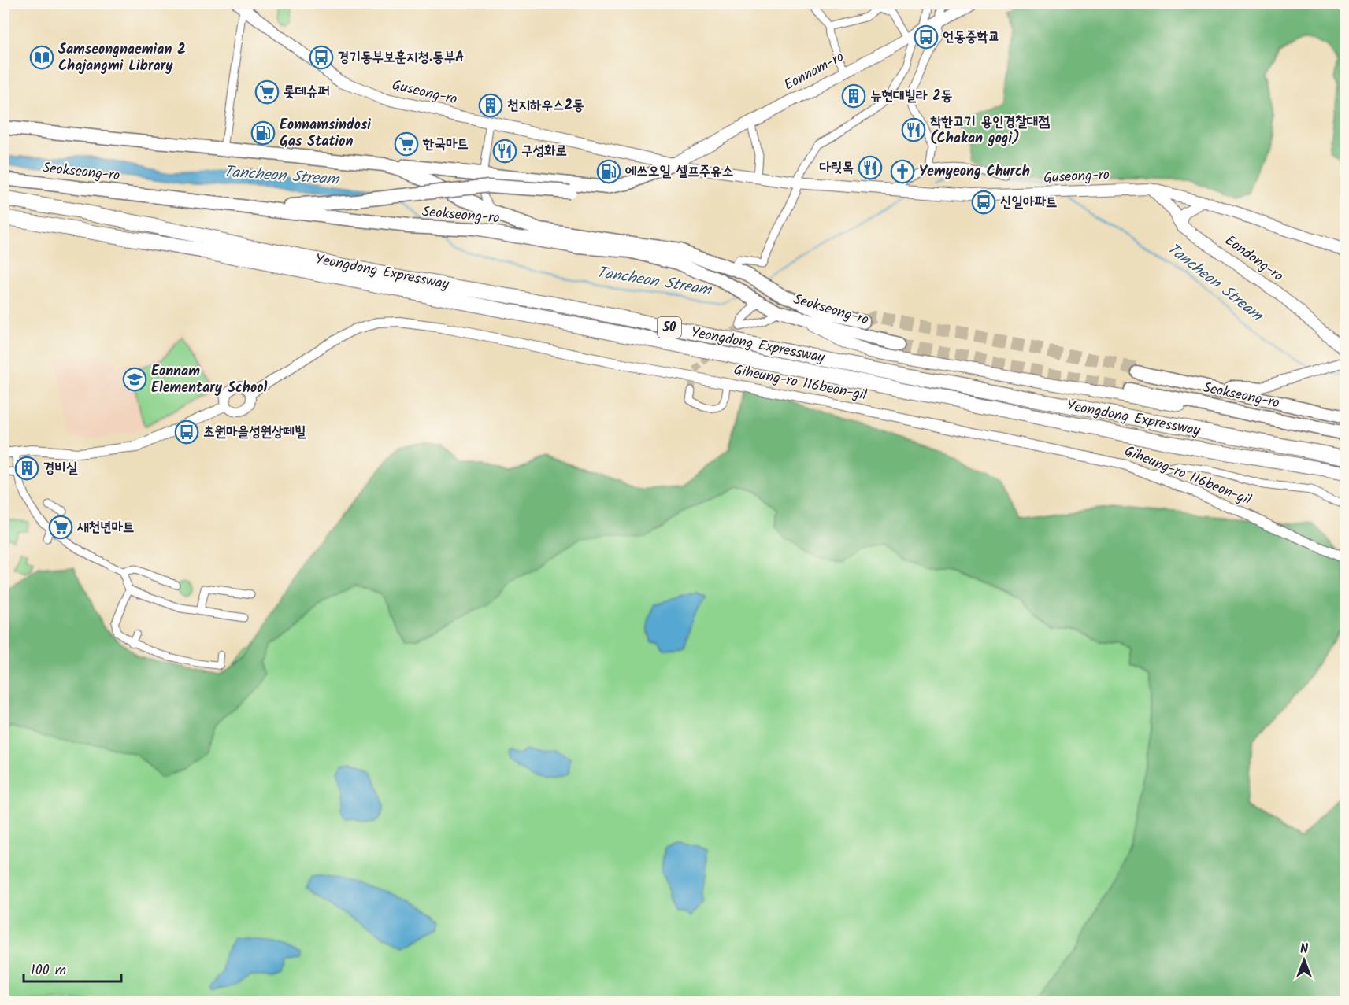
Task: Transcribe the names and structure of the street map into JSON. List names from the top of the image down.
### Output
{
  "streets": {
    "highway": ["Seokseong-ro", "Yeongdong Expressway", "50"],
    "main road": ["Eonnam-ro", "Guseong-ro", "Eondong-ro"],
    "street": ["Giheung-ro 116beon-gil"]
  },
  "crossings": [
    ["Eonnam-ro", "Guseong-ro"],
    ["Guseong-ro", "Eondong-ro"]
  ],
  "water": ["Tancheon Stream"],
  "places": {
    "bus stop": [
      "언동중학교",
      "경기동부보훈지청.동부A",
      "신일아파트",
      "초원마을성원상떼빌"
    ],
    "library": ["Samseongnaemian 2 Chajangmi Library"],
    "supermarket": ["롯데슈퍼", "한국마트", "새천년마트"],
    "building": ["뉴현대빌라 2동", "천지하우스2동", "경비실"],
    "restaurant": ["착한고기 용인경찰대점 (Chakan gogi)", "구성화로", "다릿목"],
    "fuel station": ["Eonnamsindosi Gas Station", "에쓰오일 셀프주유소"],
    "church": ["Yemyeong Church"],
    "school or university": ["Eonnam Elementary School"]
  },
  "scale_bar": "100 m",
  "north": "top"
}
